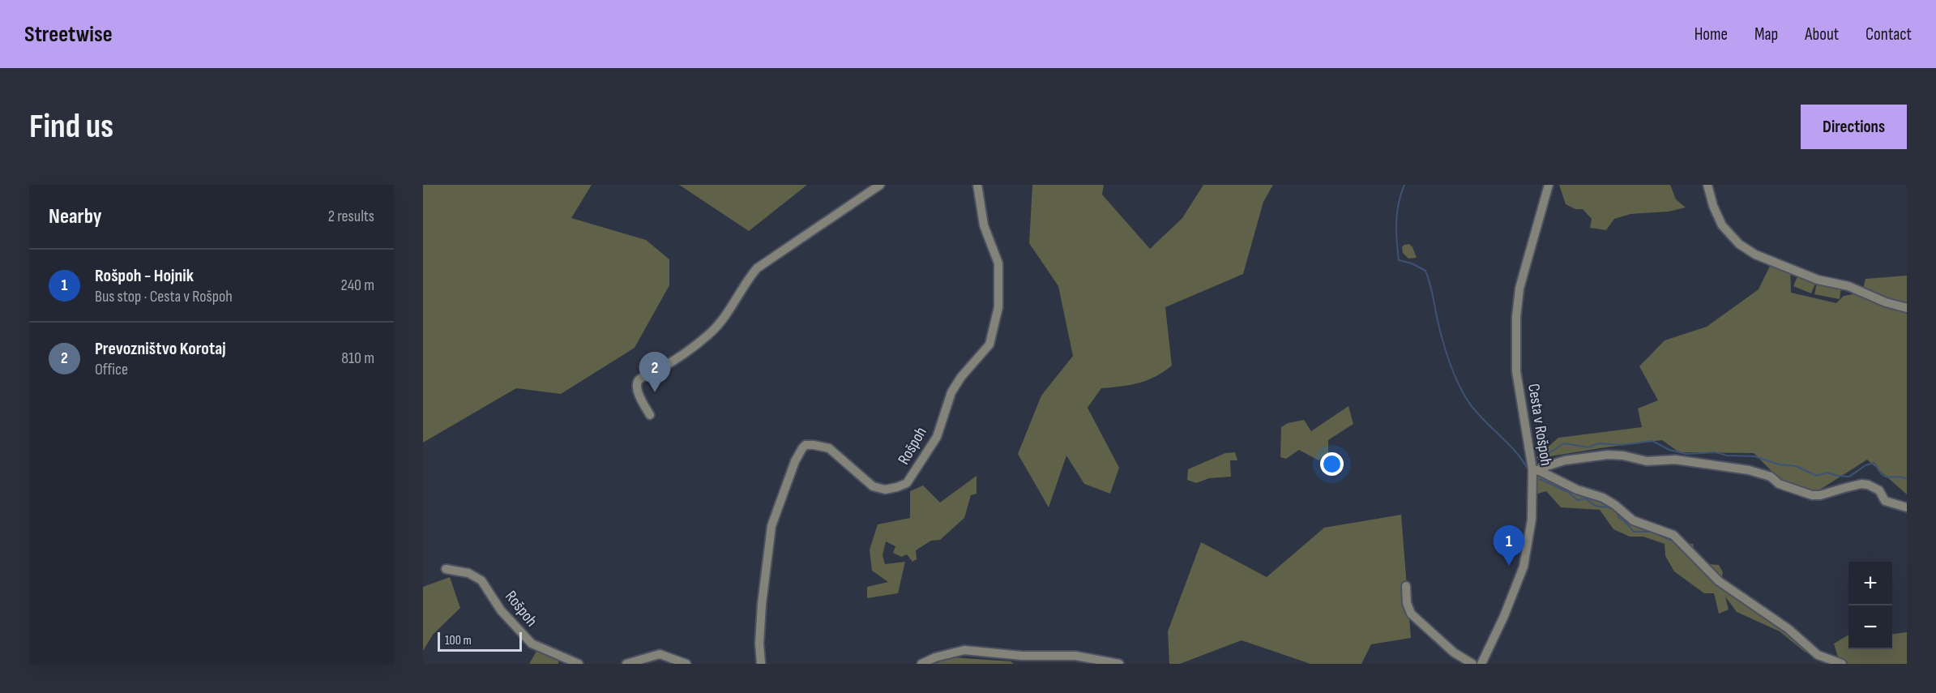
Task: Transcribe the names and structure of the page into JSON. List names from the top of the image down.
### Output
{
  "streets": {
    "street": ["Cesta v Rošpoh", "Rošpoh"]
  },
  "scale_bar": "100 m",
  "page": {
    "header": "Streetwise",
    "nav": [
      "Home",
      "Map",
      "About",
      "Contact"
    ],
    "buttons": "Directions",
    "title": "Find us",
    "heading": ["Nearby", "2 results"],
    "list": [
      {
        "mark": "1",
        "name": "Rošpoh - Hojnik",
        "note": "Bus stop · Cesta v Rošpoh",
        "value": "240 m"
      },
      {
        "mark": "2",
        "name": "Prevozništvo Korotaj",
        "note": "Office",
        "value": "810 m"
      }
    ],
    "pins": ["2", "1"],
    "map_buttons": ["+", "−"],
    "scale": "100 m"
  }
}
